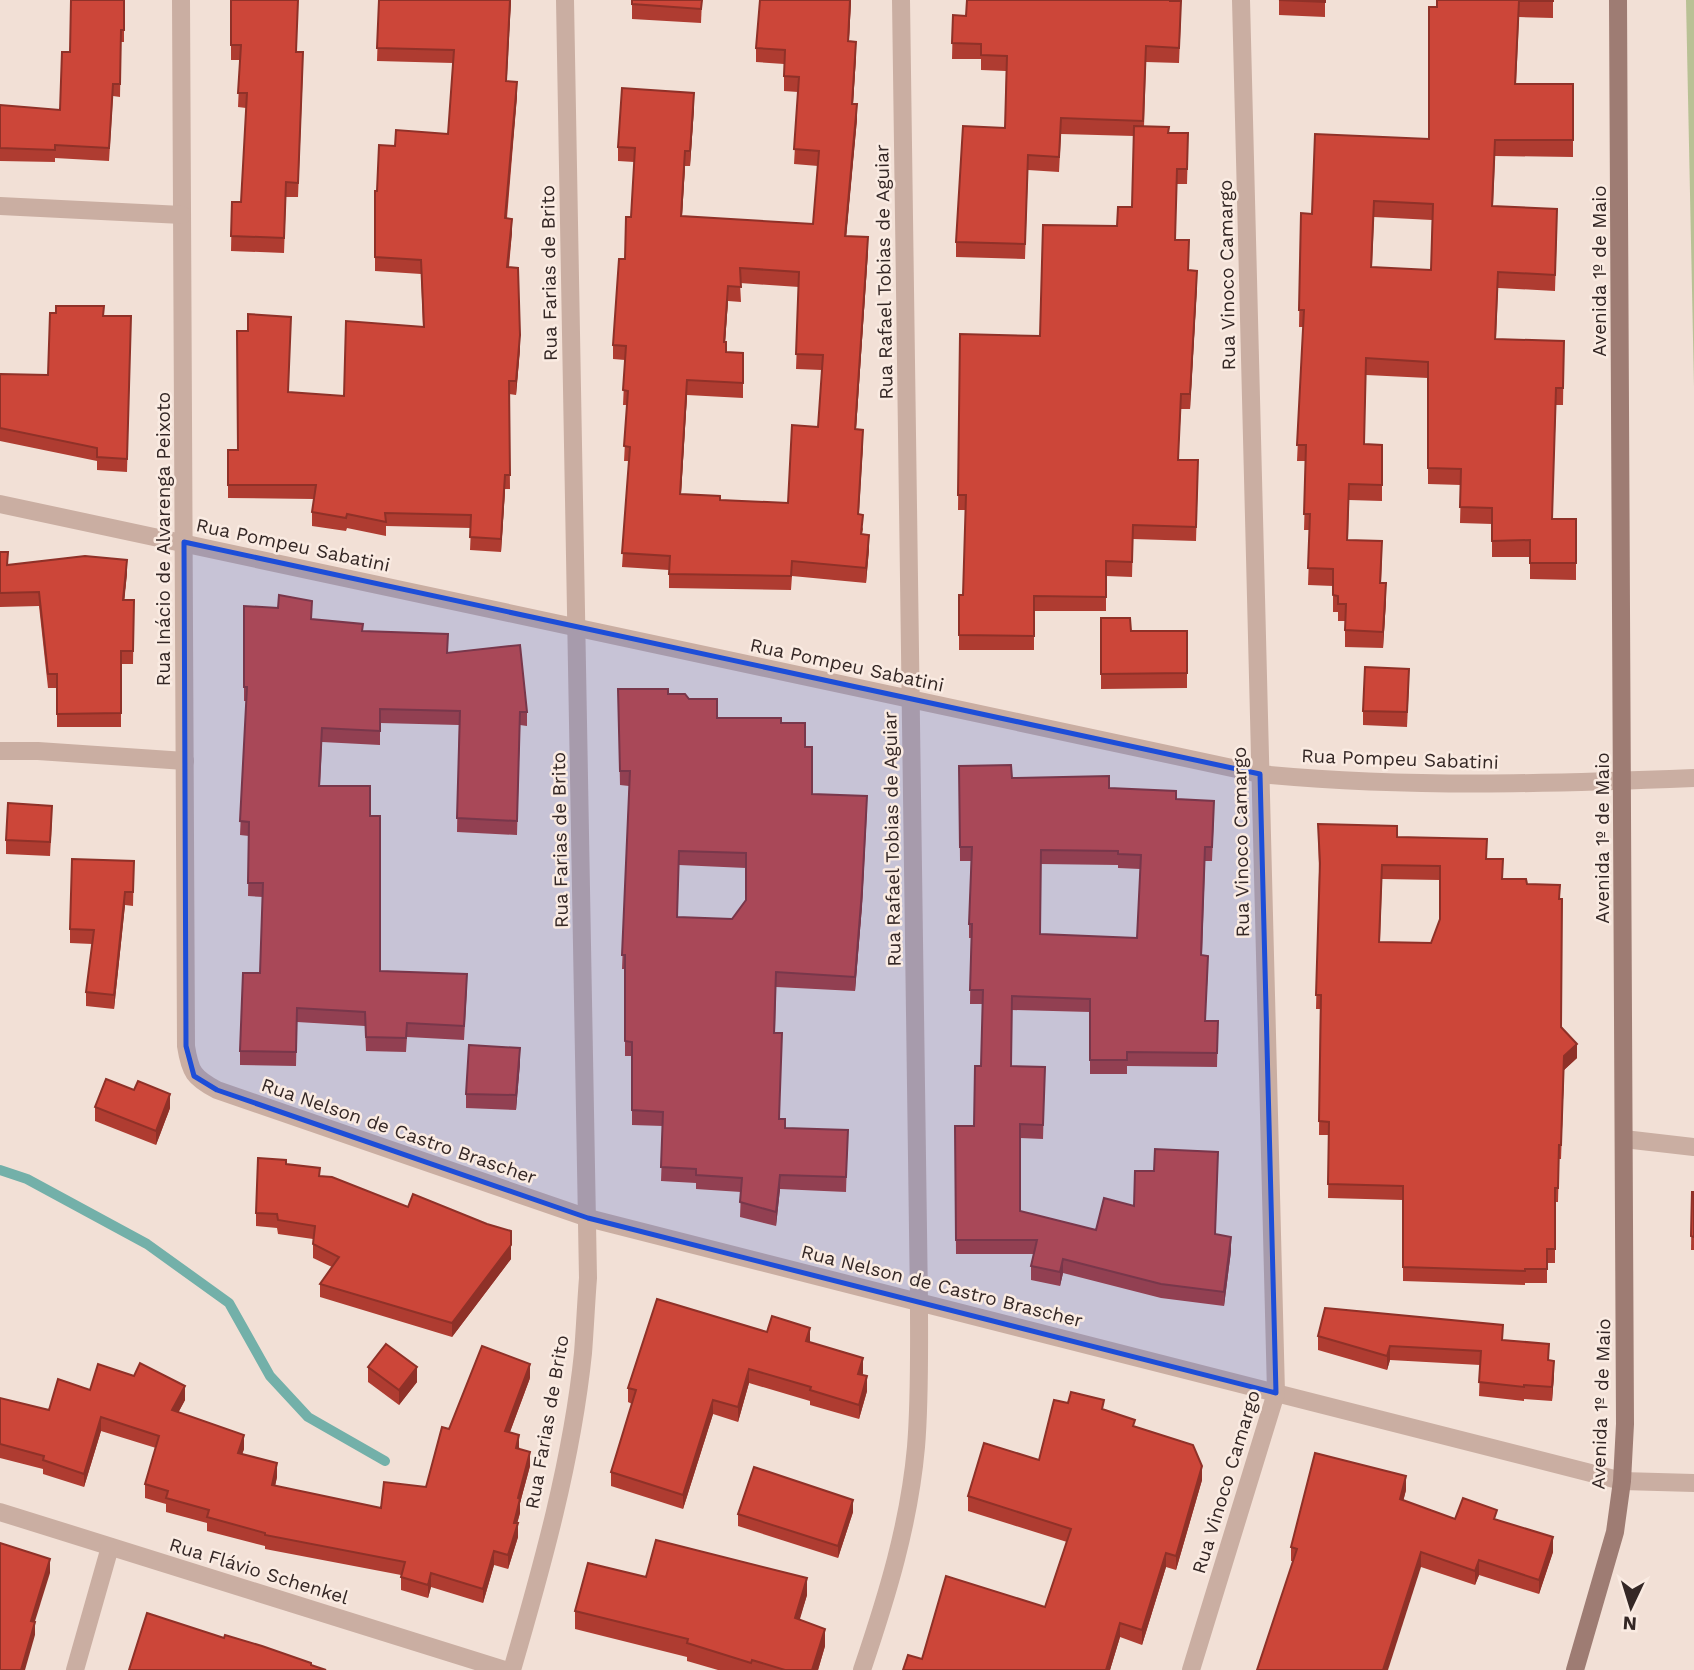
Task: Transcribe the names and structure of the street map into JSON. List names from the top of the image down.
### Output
{
  "streets": {
    "street": [
      "Avenida 1º de Maio",
      "Rua Rafael Tobias de Aguiar",
      "Rua Farias de Brito",
      "Rua Vinoco Camargo",
      "Rua Inácio de Alvarenga Peixoto",
      "Rua Pompeu Sabatini",
      "Rua Nelson de Castro Brascher",
      "Rua Flávio Schenkel"
    ]
  },
  "crossings": [
    ["Avenida 1º de Maio", "Rua Pompeu Sabatini"],
    ["Avenida 1º de Maio", "Rua Nelson de Castro Brascher"],
    ["Rua Rafael Tobias de Aguiar", "Rua Pompeu Sabatini"],
    ["Rua Rafael Tobias de Aguiar", "Rua Nelson de Castro Brascher"],
    ["Rua Farias de Brito", "Rua Pompeu Sabatini"],
    ["Rua Farias de Brito", "Rua Nelson de Castro Brascher"],
    ["Rua Vinoco Camargo", "Rua Pompeu Sabatini"],
    ["Rua Vinoco Camargo", "Rua Nelson de Castro Brascher"],
    ["Rua Inácio de Alvarenga Peixoto", "Rua Pompeu Sabatini"],
    ["Rua Inácio de Alvarenga Peixoto", "Rua Nelson de Castro Brascher"]
  ],
  "north": "bottom"
}
